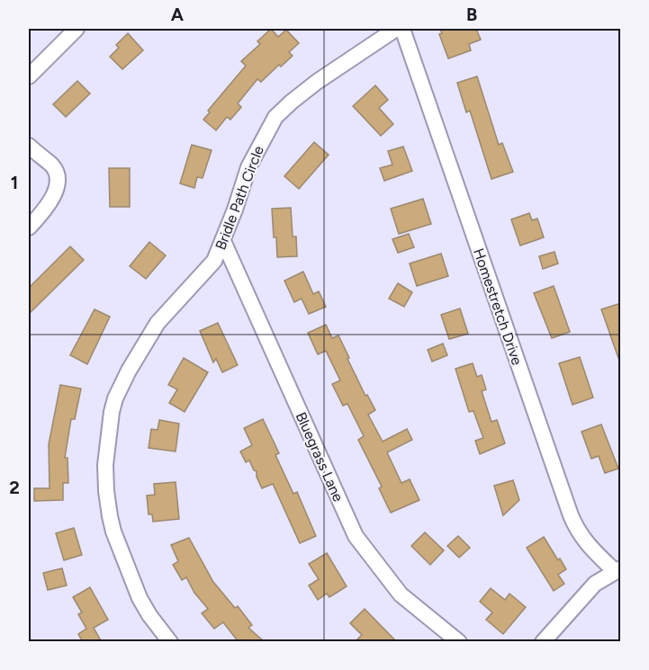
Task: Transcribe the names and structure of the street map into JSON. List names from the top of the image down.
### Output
{
  "streets": {
    "street": ["Bridle Path Circle", "Homestretch Drive", "Bluegrass Lane"]
  },
  "crossings": [
    ["Bridle Path Circle", "Bluegrass Lane"]
  ],
  "grid": {
    "columns": ["A", "B"],
    "rows": ["1", "2"]
  }
}
